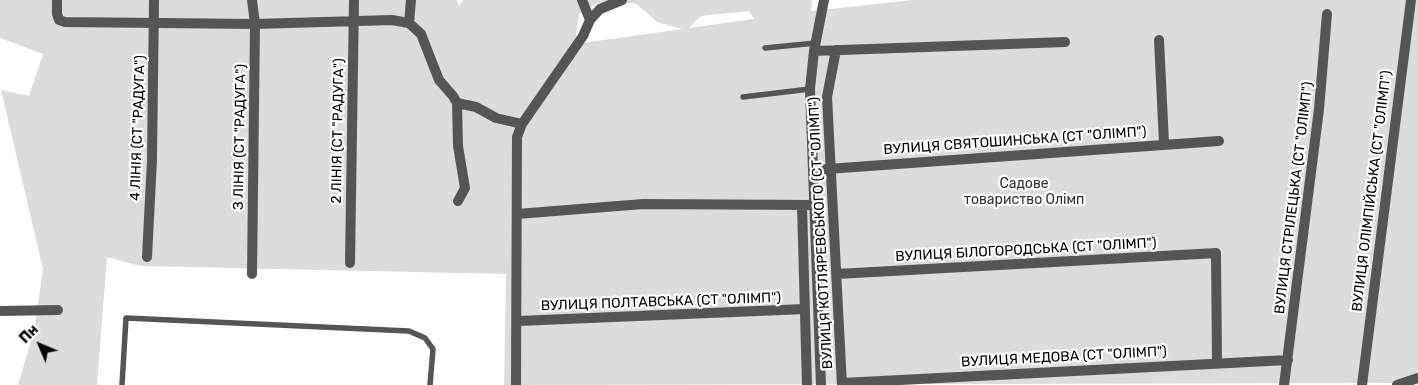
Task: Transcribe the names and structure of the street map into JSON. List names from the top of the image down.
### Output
{
  "streets": {
    "street": [
      "4 ЛІНІЯ (СТ \"РАДУГА\")",
      "2 ЛІНІЯ (СТ \"РАДУГА\")",
      "З ЛІНІЯ (СТ \"РАДУГА\")",
      "ВУЛИЦЯ СВЯТОШИНСЬКА (СТ \"ОЛІМП\")",
      "ВУЛИЦЯ ОЛІМПІЙСЬКА (СТ \"ОЛІМП\")",
      "ВУЛИЦЯ СТРІЛЕЦЬКА (СТ \"ОЛІМП\")",
      "ВУЛИЦЯ КОТЛЯРЕВСЬКОГО (СТ \"ОЛІМП\")",
      "ВУЛИЦЯ БІЛОГОРОДСЬКА (СТ \"ОЛІМП\")",
      "ВУЛИЦЯ ПОЛТАВСЬКА (СТ \"ОЛІМП\")",
      "ВУЛИЦЯ МЕДОВА (СТ \"ОЛІМП\")"
    ]
  },
  "crossings": [
    ["ВУЛИЦЯ СВЯТОШИНСЬКА (СТ \"ОЛІМП\")", "ВУЛИЦЯ КОТЛЯРЕВСЬКОГО (СТ \"ОЛІМП\")"],
    ["ВУЛИЦЯ СТРІЛЕЦЬКА (СТ \"ОЛІМП\")", "ВУЛИЦЯ МЕДОВА (СТ \"ОЛІМП\")"],
    ["ВУЛИЦЯ КОТЛЯРЕВСЬКОГО (СТ \"ОЛІМП\")", "ВУЛИЦЯ БІЛОГОРОДСЬКА (СТ \"ОЛІМП\")"],
    ["ВУЛИЦЯ КОТЛЯРЕВСЬКОГО (СТ \"ОЛІМП\")", "ВУЛИЦЯ ПОЛТАВСЬКА (СТ \"ОЛІМП\")"],
    ["ВУЛИЦЯ КОТЛЯРЕВСЬКОГО (СТ \"ОЛІМП\")", "ВУЛИЦЯ МЕДОВА (СТ \"ОЛІМП\")"],
    ["ВУЛИЦЯ БІЛОГОРОДСЬКА (СТ \"ОЛІМП\")", "ВУЛИЦЯ МЕДОВА (СТ \"ОЛІМП\")"]
  ],
  "parks": ["Садове товариство Олімп"],
  "north": "top left"
}
